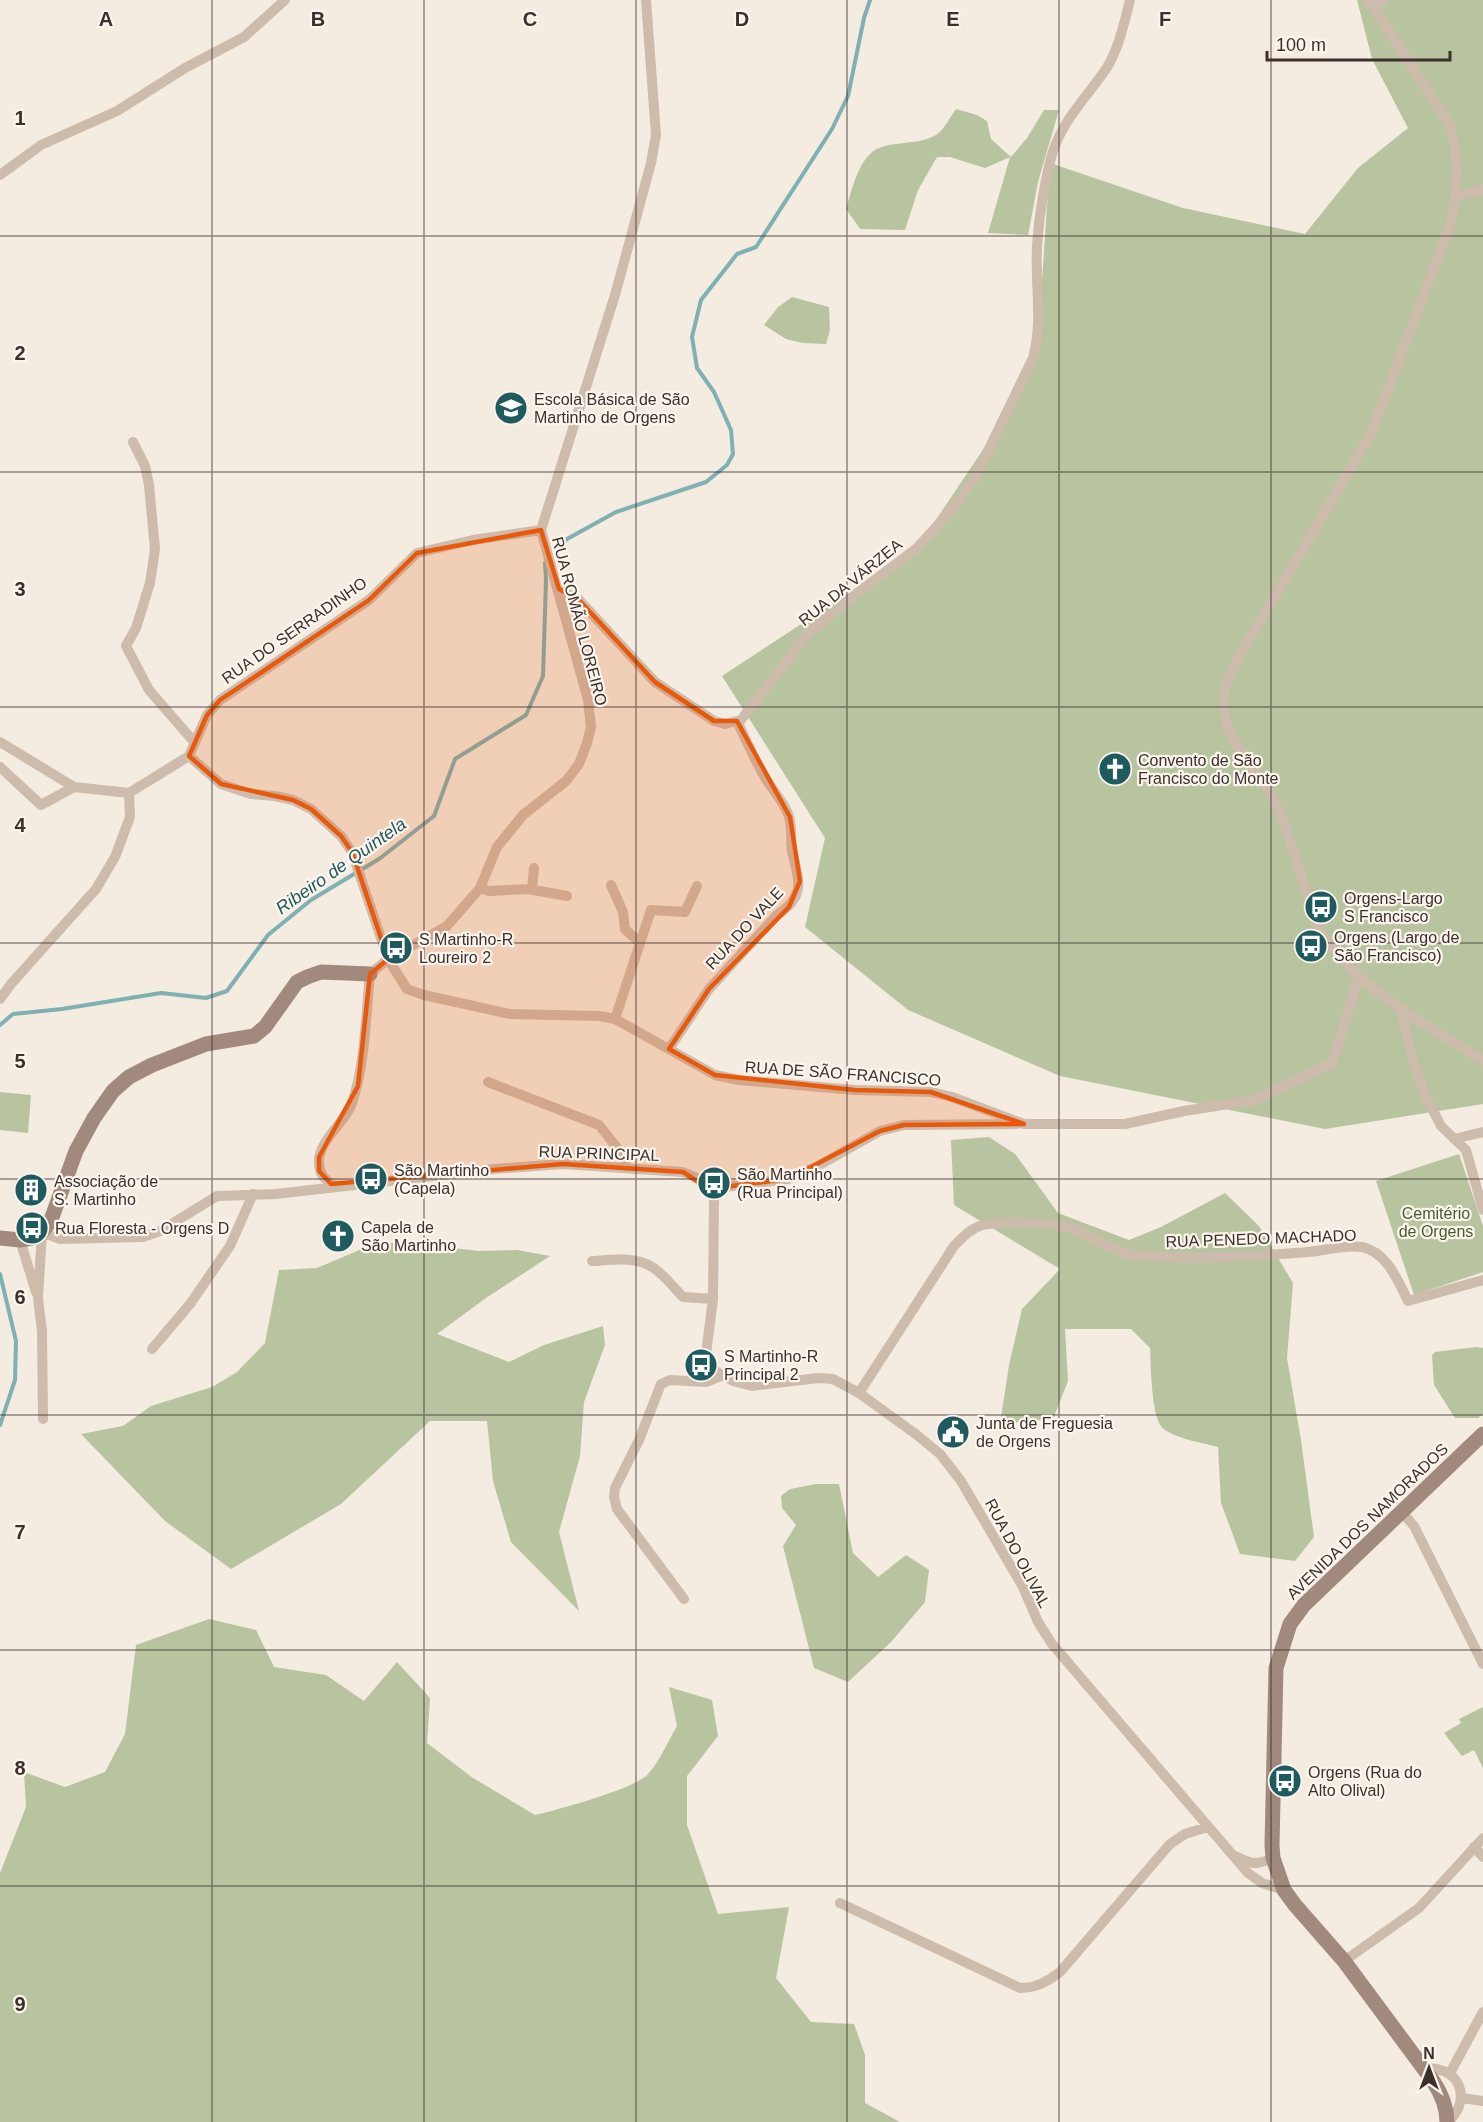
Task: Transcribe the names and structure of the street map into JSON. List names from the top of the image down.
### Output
{
  "streets": {
    "street": [
      "RUA DA VÁRZEA",
      "RUA ROMÃO LOREIRO",
      "RUA DO SERRADINHO",
      "RUA DO VALE",
      "RUA DE SÃO FRANCISCO",
      "RUA PRINCIPAL",
      "RUA PENEDO MACHADO",
      "AVENIDA DOS NAMORADOS",
      "RUA DO OLIVAL"
    ]
  },
  "crossings": [
    ["RUA DA VÁRZEA", "RUA DO VALE"],
    ["RUA ROMÃO LOREIRO", "RUA DO SERRADINHO"],
    ["RUA ROMÃO LOREIRO", "RUA DE SÃO FRANCISCO"],
    ["RUA DO VALE", "RUA DE SÃO FRANCISCO"],
    ["RUA PENEDO MACHADO", "RUA DO OLIVAL"],
    ["AVENIDA DOS NAMORADOS", "RUA DO OLIVAL"]
  ],
  "water": ["Ribeiro de Quintela"],
  "parks": ["Cemitério de Orgens"],
  "places": {
    "school or university": ["Escola Básica de São Martinho de Orgens"],
    "church": ["Convento de São Francisco do Monte", "Capela de São Martinho"],
    "bus stop": [
      "Orgens-Largo S Francisco",
      "Orgens (Largo de São Francisco)",
      "S Martinho-R Loureiro 2",
      "São Martinho (Capela)",
      "São Martinho (Rua Principal)",
      "Rua Floresta - Orgens D",
      "S Martinho-R Principal 2",
      "Orgens (Rua do Alto Olival)"
    ],
    "building": ["Associação de S. Martinho"],
    "public building": ["Junta de Freguesia de Orgens"]
  },
  "scale_bar": "100 m",
  "north": "top",
  "grid": {
    "columns": [
      "A",
      "B",
      "C",
      "D",
      "E",
      "F"
    ],
    "rows": [
      "1",
      "2",
      "3",
      "4",
      "5",
      "6",
      "7",
      "8",
      "9"
    ]
  }
}
